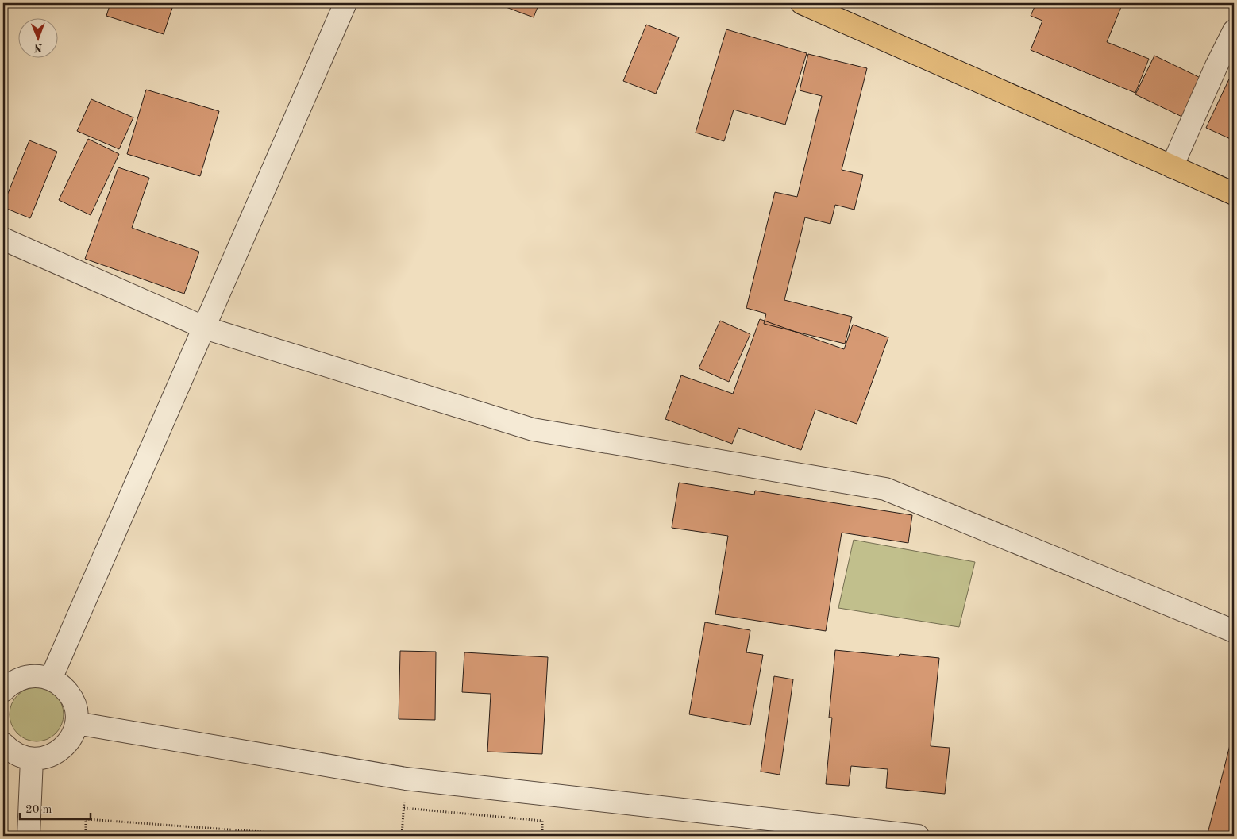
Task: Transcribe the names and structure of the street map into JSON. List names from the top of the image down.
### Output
{
  "scale_bar": "20 m",
  "north": "bottom"
}
